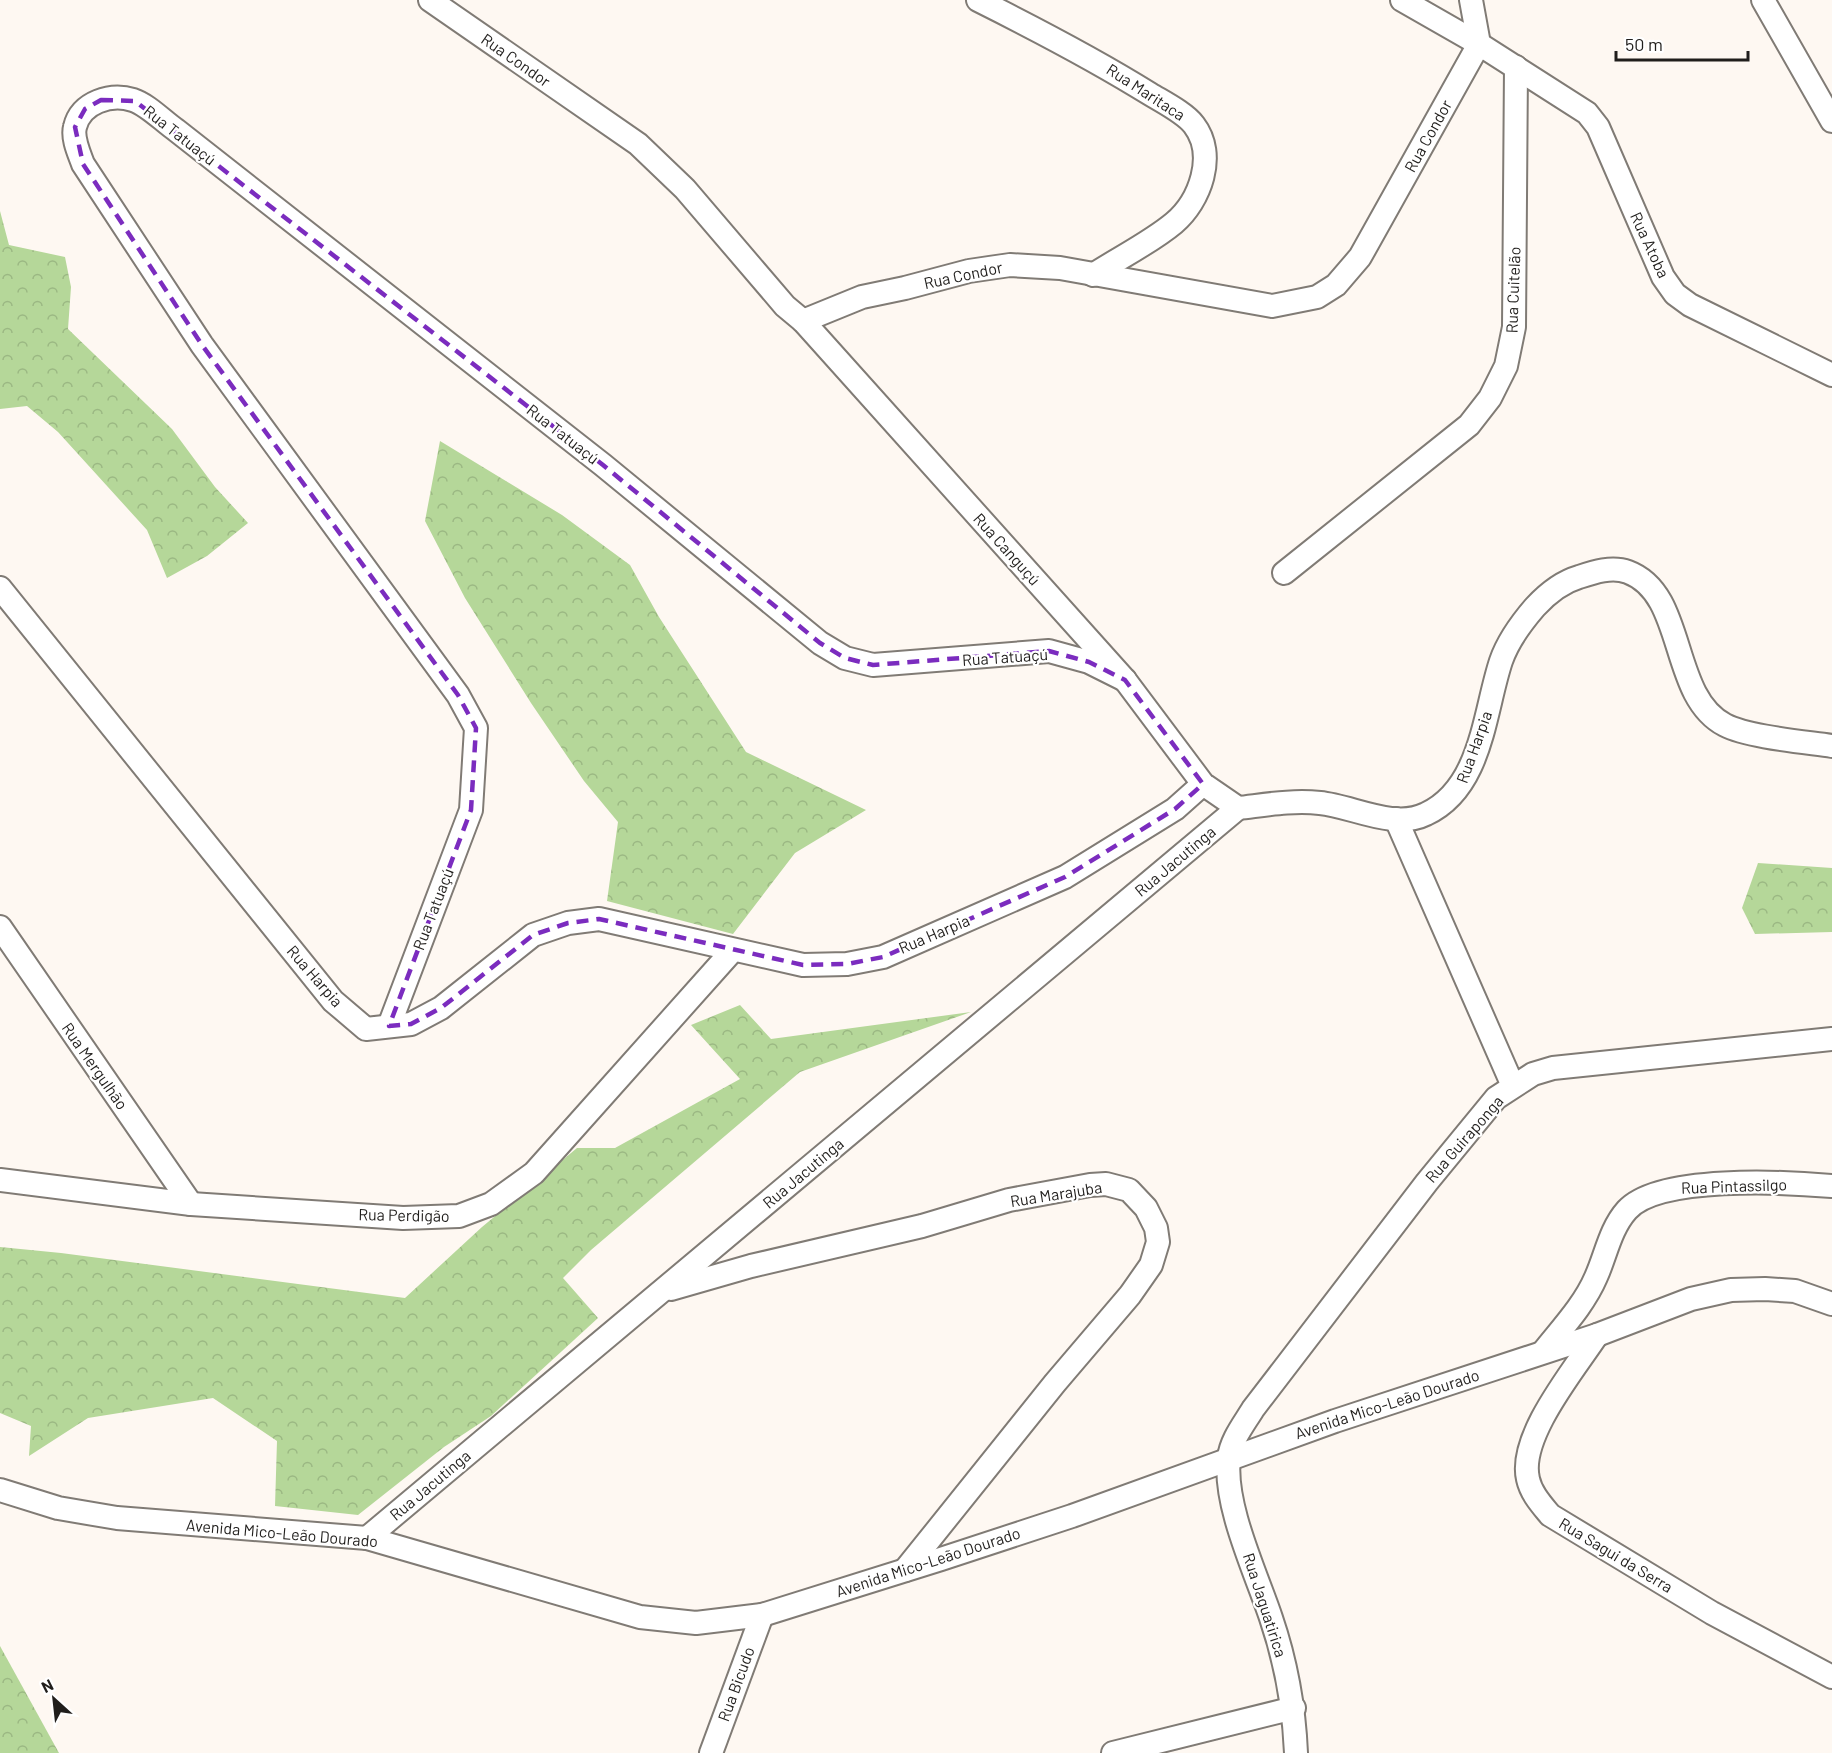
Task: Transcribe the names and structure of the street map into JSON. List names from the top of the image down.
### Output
{
  "streets": {
    "street": [
      "Rua Condor",
      "Rua Maritaca",
      "Rua Tatuaçú",
      "Rua Atoba",
      "Rua Cuitelão",
      "Rua Canguçú",
      "Rua Harpia",
      "Rua Jacutinga",
      "Rua Mergulhão",
      "Rua Guiraponga",
      "Rua Pintassilgo",
      "Rua Marajuba",
      "Rua Perdigão",
      "Avenida Mico-Leão Dourado",
      "Rua Sagui da Serra",
      "Rua Jaguatirica",
      "Rua Bicudo"
    ]
  },
  "crossings": [
    ["Rua Condor", "Rua Maritaca"],
    ["Rua Condor", "Rua Canguçú"],
    ["Rua Tatuaçú", "Rua Canguçú"],
    ["Rua Tatuaçú", "Rua Harpia"],
    ["Rua Atoba", "Rua Cuitelão"],
    ["Rua Canguçú", "Rua Harpia"],
    ["Rua Harpia", "Rua Jacutinga"],
    ["Rua Harpia", "Rua Perdigão"],
    ["Rua Jacutinga", "Rua Marajuba"],
    ["Rua Jacutinga", "Avenida Mico-Leão Dourado"],
    ["Rua Mergulhão", "Rua Perdigão"],
    ["Rua Guiraponga", "Avenida Mico-Leão Dourado"],
    ["Rua Guiraponga", "Rua Jaguatirica"],
    ["Rua Pintassilgo", "Avenida Mico-Leão Dourado"],
    ["Rua Marajuba", "Avenida Mico-Leão Dourado"],
    ["Avenida Mico-Leão Dourado", "Rua Sagui da Serra"],
    ["Avenida Mico-Leão Dourado", "Rua Jaguatirica"],
    ["Avenida Mico-Leão Dourado", "Rua Bicudo"]
  ],
  "scale_bar": "50 m",
  "north": "top left"
}
